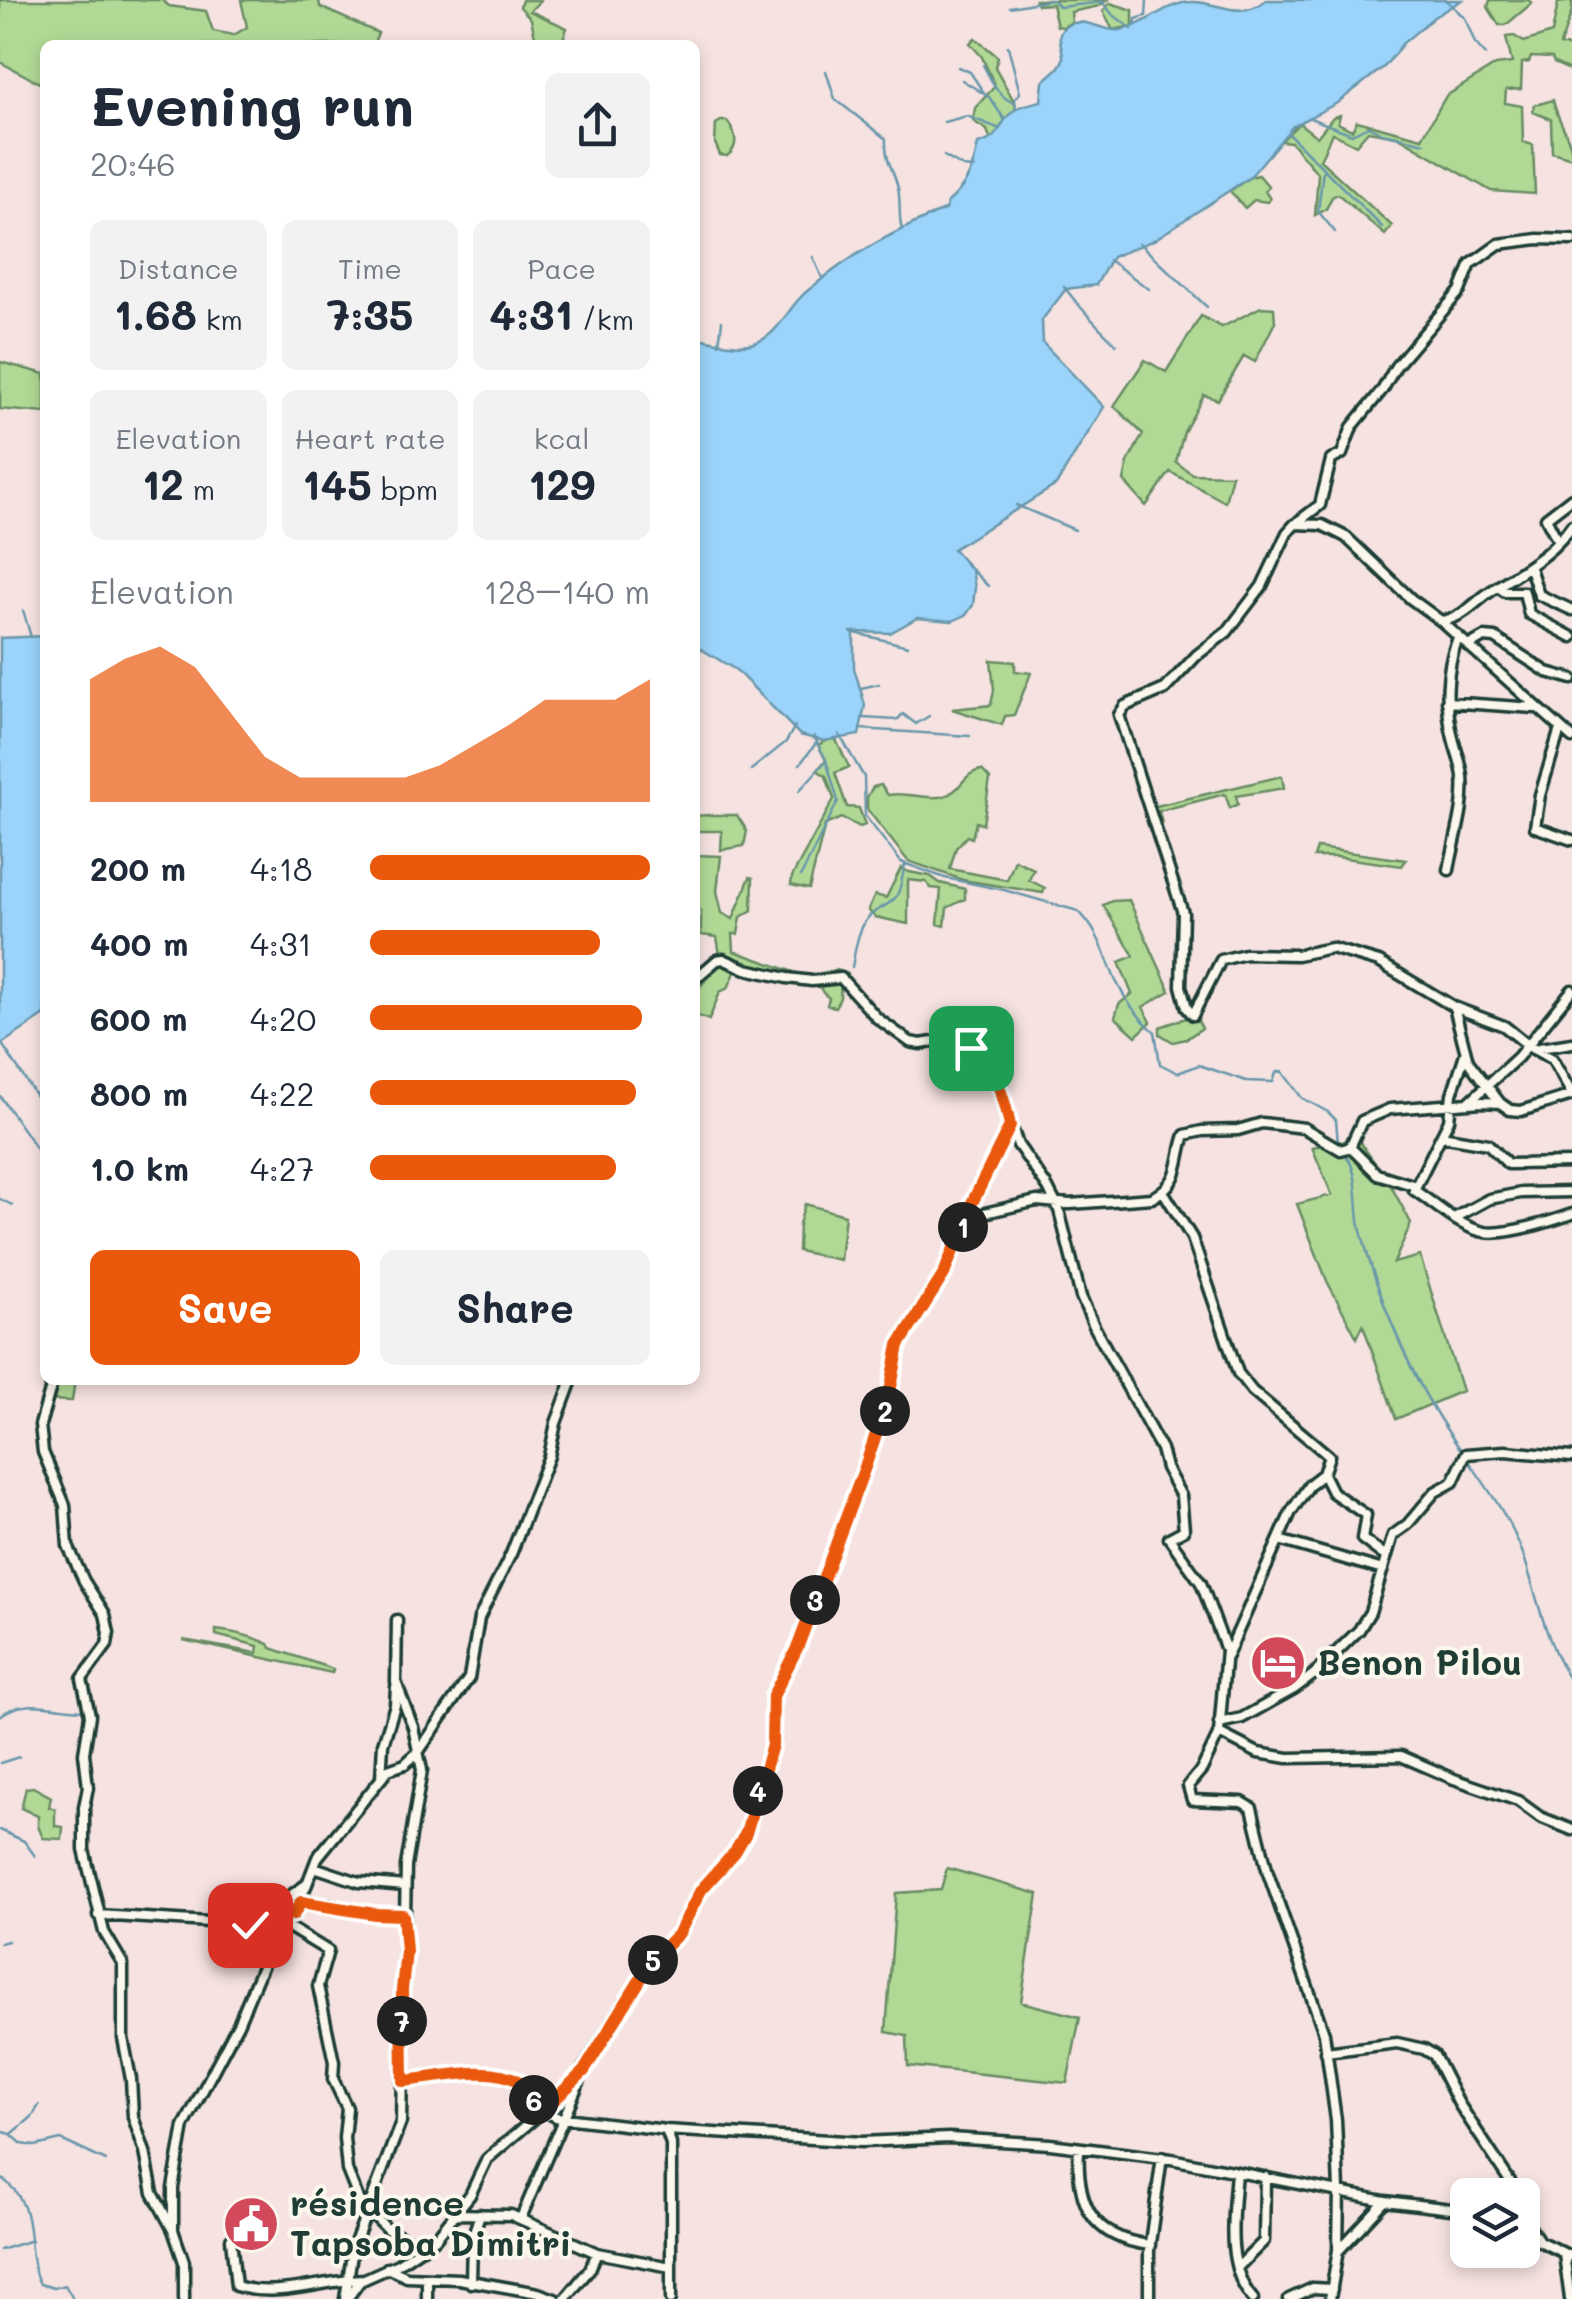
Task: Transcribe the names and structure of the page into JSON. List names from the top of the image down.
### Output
{
  "places": {
    "hotel": ["Benon Pilou"],
    "public building": ["résidence Tapsoba Dimitri"]
  },
  "page": {
    "heading": ["Evening run", "20:46"],
    "stats": [
      ["Distance", "1.68 km"],
      ["Time", "7:35"],
      ["Pace", "4:31 /km"],
      ["Elevation", "12 m"],
      ["Heart rate", "145 bpm"],
      ["kcal", "129"]
    ],
    "chart": ["Elevation", "128–140 m"],
    "list": [
      {
        "name": "200 m",
        "note": "4:18"
      },
      {
        "name": "400 m",
        "note": "4:31"
      },
      {
        "name": "600 m",
        "note": "4:20"
      },
      {
        "name": "800 m",
        "note": "4:22"
      },
      {
        "name": "1.0 km",
        "note": "4:27"
      }
    ],
    "pins": [
      "1",
      "2",
      "3",
      "4",
      "5",
      "7",
      "6"
    ],
    "buttons": ["Save", "Share"]
  }
}
